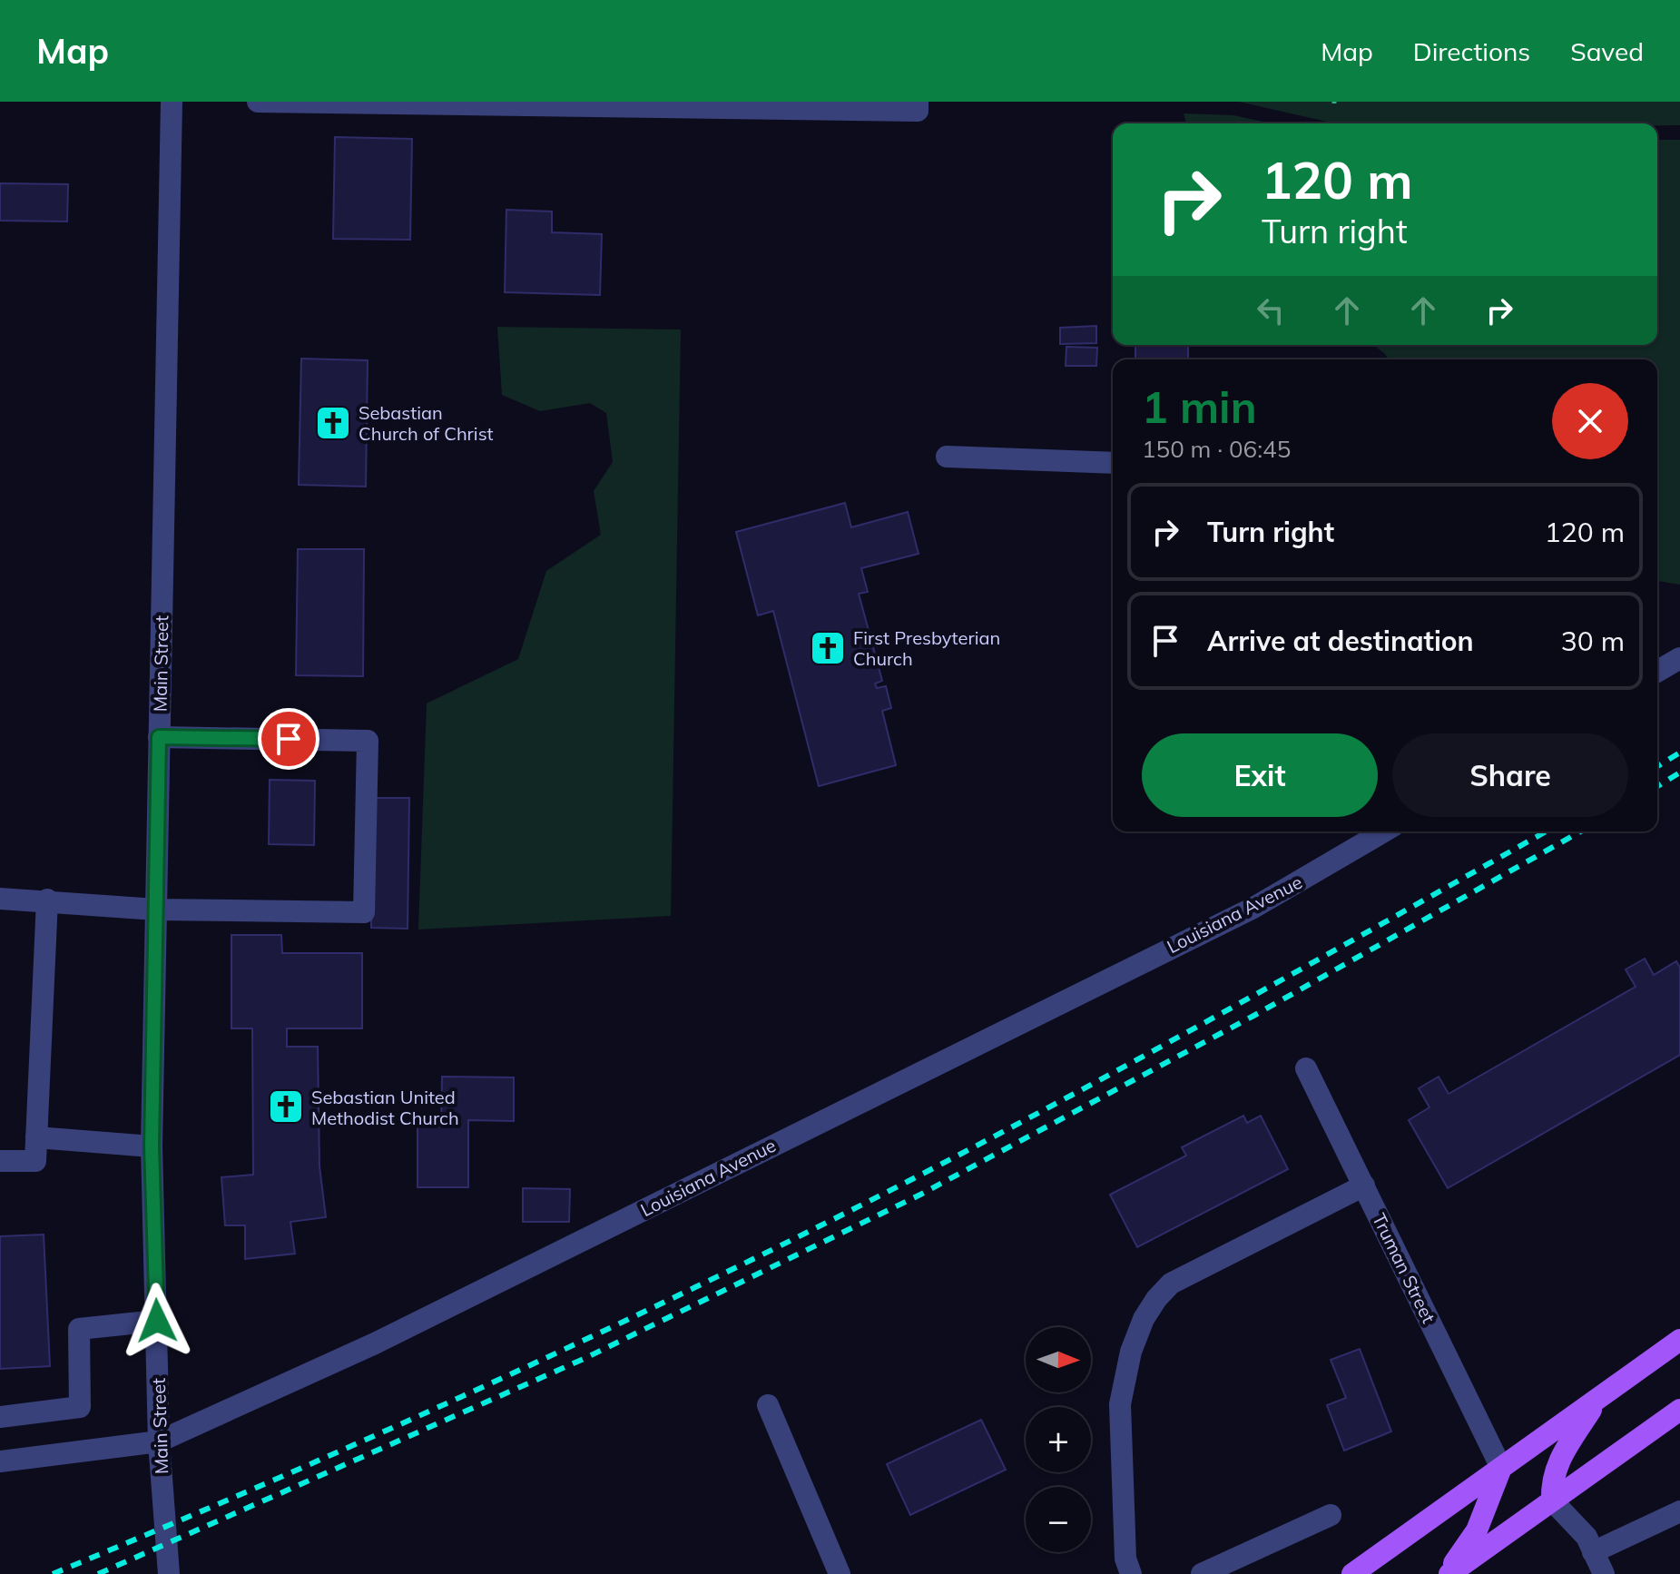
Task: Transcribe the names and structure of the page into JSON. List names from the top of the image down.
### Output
{
  "streets": {
    "street": ["Main Street", "Louisiana Avenue", "Truman Street"]
  },
  "crossings": [
    ["Main Street", "Louisiana Avenue"]
  ],
  "places": {
    "church": ["Sebastian Church of Christ", "First Presbyterian Church", "Sebastian United Methodist Church"]
  },
  "north": "right",
  "page": {
    "header": "Map",
    "nav": ["Map", "Directions", "Saved"],
    "turn": ["120 m", "Turn right"],
    "heading": ["1 min", "150 m · 06:45"],
    "list": [
      {
        "name": "Turn right",
        "value": "120 m"
      },
      {
        "name": "Arrive at destination",
        "value": "30 m"
      }
    ],
    "buttons": ["Exit", "Share"],
    "map_buttons": ["+", "−"]
  }
}
